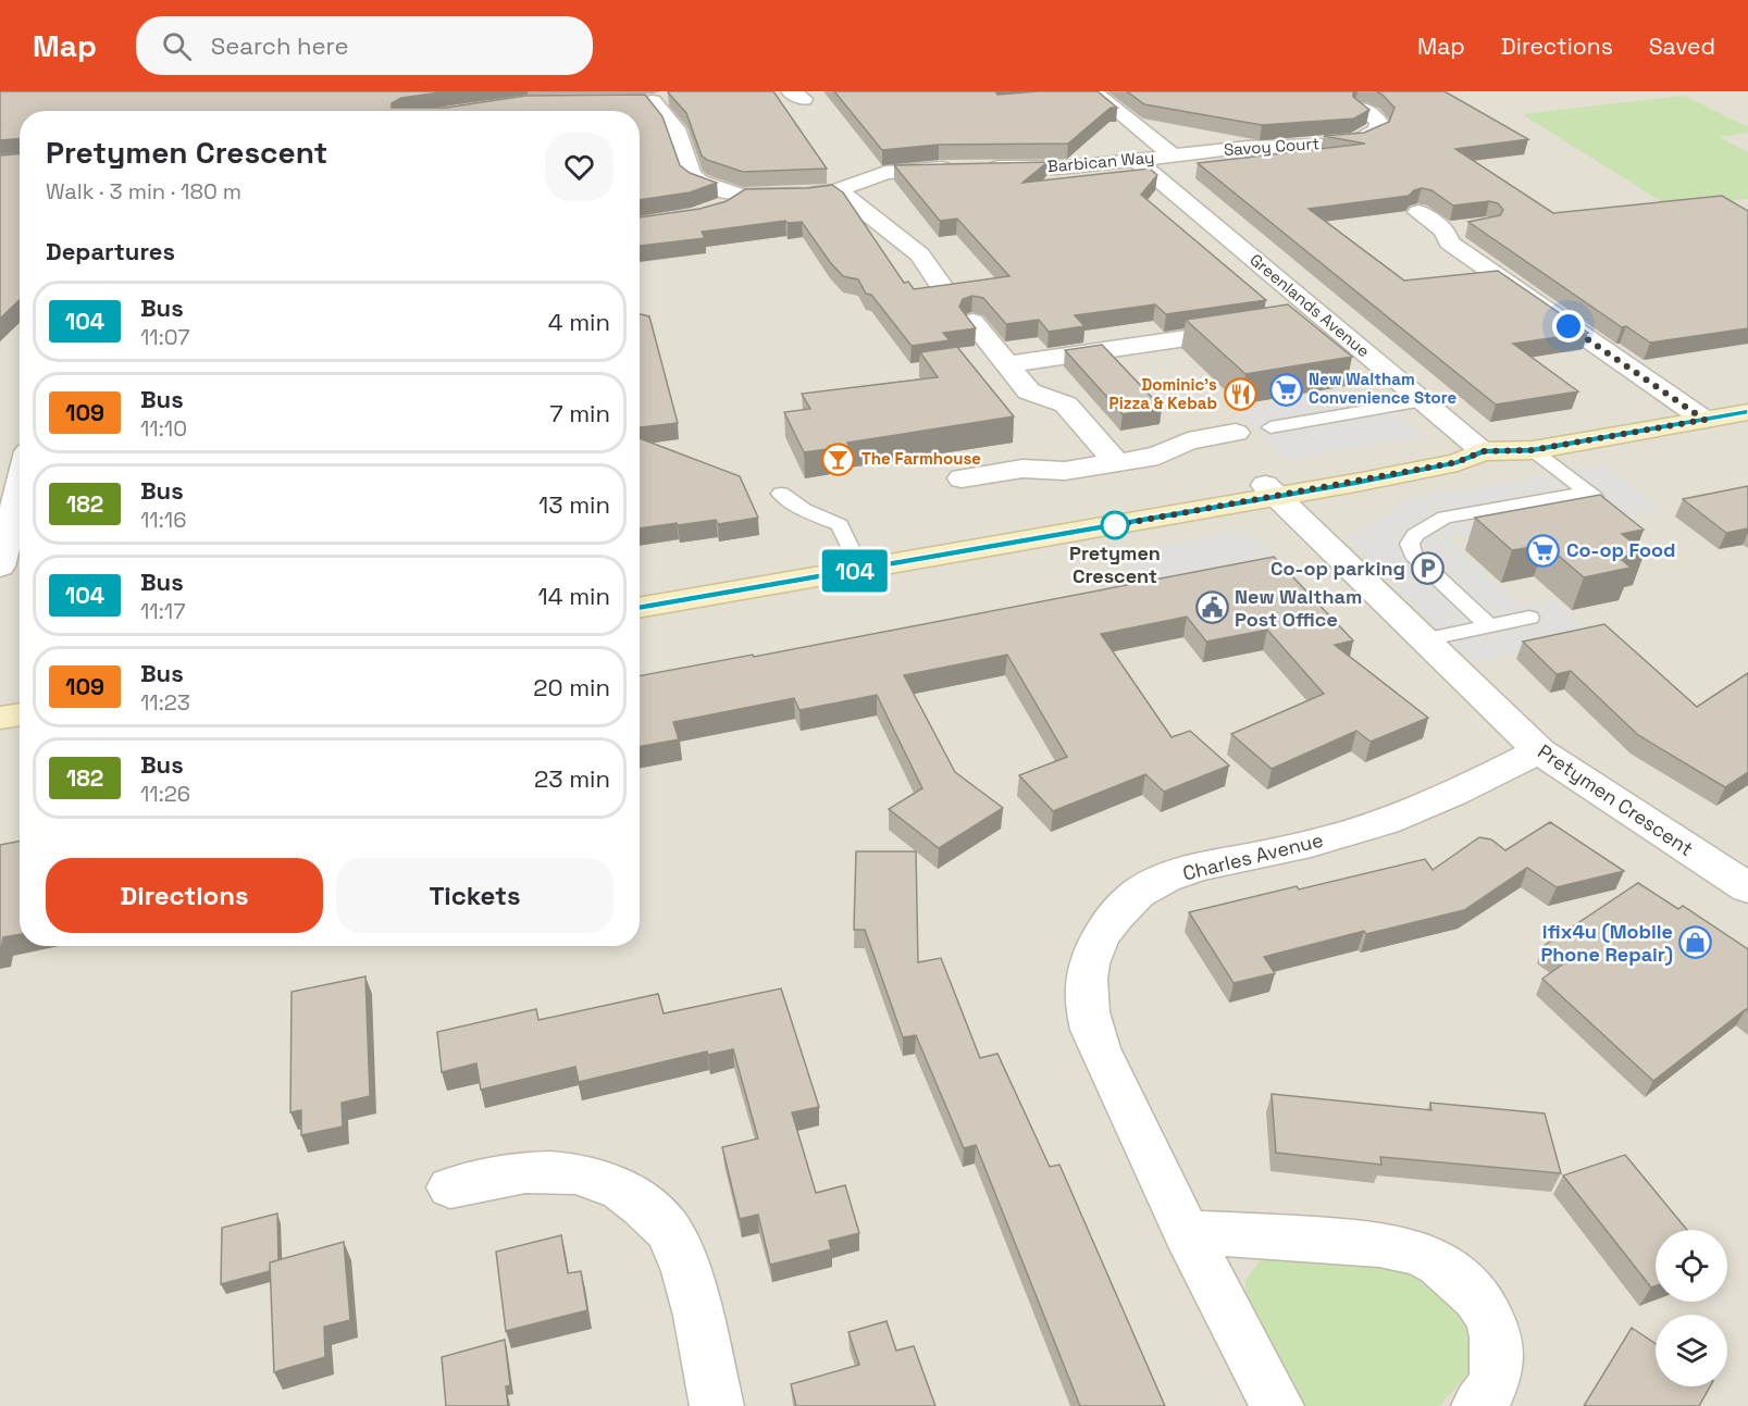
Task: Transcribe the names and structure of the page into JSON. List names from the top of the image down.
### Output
{
  "streets": {
    "street": [
      "Savoy Court",
      "Barbican Way",
      "Greenlands Avenue",
      "Pretymen Crescent",
      "Charles Avenue"
    ]
  },
  "crossings": [
    ["Savoy Court", "Barbican Way"],
    ["Barbican Way", "Greenlands Avenue"],
    ["Pretymen Crescent", "Charles Avenue"]
  ],
  "places": {
    "supermarket": ["New Waltham Convenience Store", "Co-op Food"],
    "restaurant": ["Dominic’s Pizza & Kebab"],
    "bar": ["The Farmhouse"],
    "other": ["Pretymen Crescent"],
    "parking": ["Co-op parking"],
    "public building": ["New Waltham Post Office"],
    "shop": ["ifix4u (Mobile Phone Repair)"]
  },
  "lines": ["bus line 104"],
  "page": {
    "header": "Map",
    "search": "Search here",
    "nav": ["Map", "Directions", "Saved"],
    "on_map": "104",
    "heading": [
      ["Pretymen Crescent", "Walk · 3 min · 180 m"],
      "Departures"
    ],
    "list": [
      {
        "mark": "104",
        "name": "Bus",
        "note": "11:07",
        "value": "4 min"
      },
      {
        "mark": "109",
        "name": "Bus",
        "note": "11:10",
        "value": "7 min"
      },
      {
        "mark": "182",
        "name": "Bus",
        "note": "11:16",
        "value": "13 min"
      },
      {
        "mark": "104",
        "name": "Bus",
        "note": "11:17",
        "value": "14 min"
      },
      {
        "mark": "109",
        "name": "Bus",
        "note": "11:23",
        "value": "20 min"
      },
      {
        "mark": "182",
        "name": "Bus",
        "note": "11:26",
        "value": "23 min"
      }
    ],
    "buttons": ["Directions", "Tickets"]
  }
}
